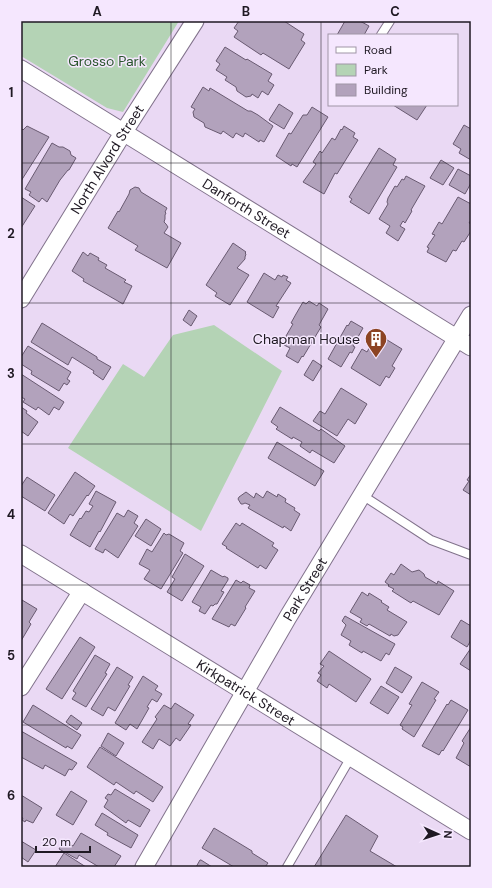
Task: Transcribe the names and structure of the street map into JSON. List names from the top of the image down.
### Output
{
  "streets": {
    "street": [
      "North Alvord Street",
      "Danforth Street",
      "Park Street",
      "Kirkpatrick Street"
    ]
  },
  "crossings": [
    ["North Alvord Street", "Danforth Street"],
    ["Danforth Street", "Park Street"],
    ["Park Street", "Kirkpatrick Street"]
  ],
  "parks": ["Grosso Park"],
  "places": {
    "building": ["Chapman House"]
  },
  "legend": ["Road", "Park", "Building"],
  "scale_bar": "20 m",
  "north": "right",
  "grid": {
    "columns": ["A", "B", "C"],
    "rows": [
      "1",
      "2",
      "3",
      "4",
      "5",
      "6"
    ]
  }
}
